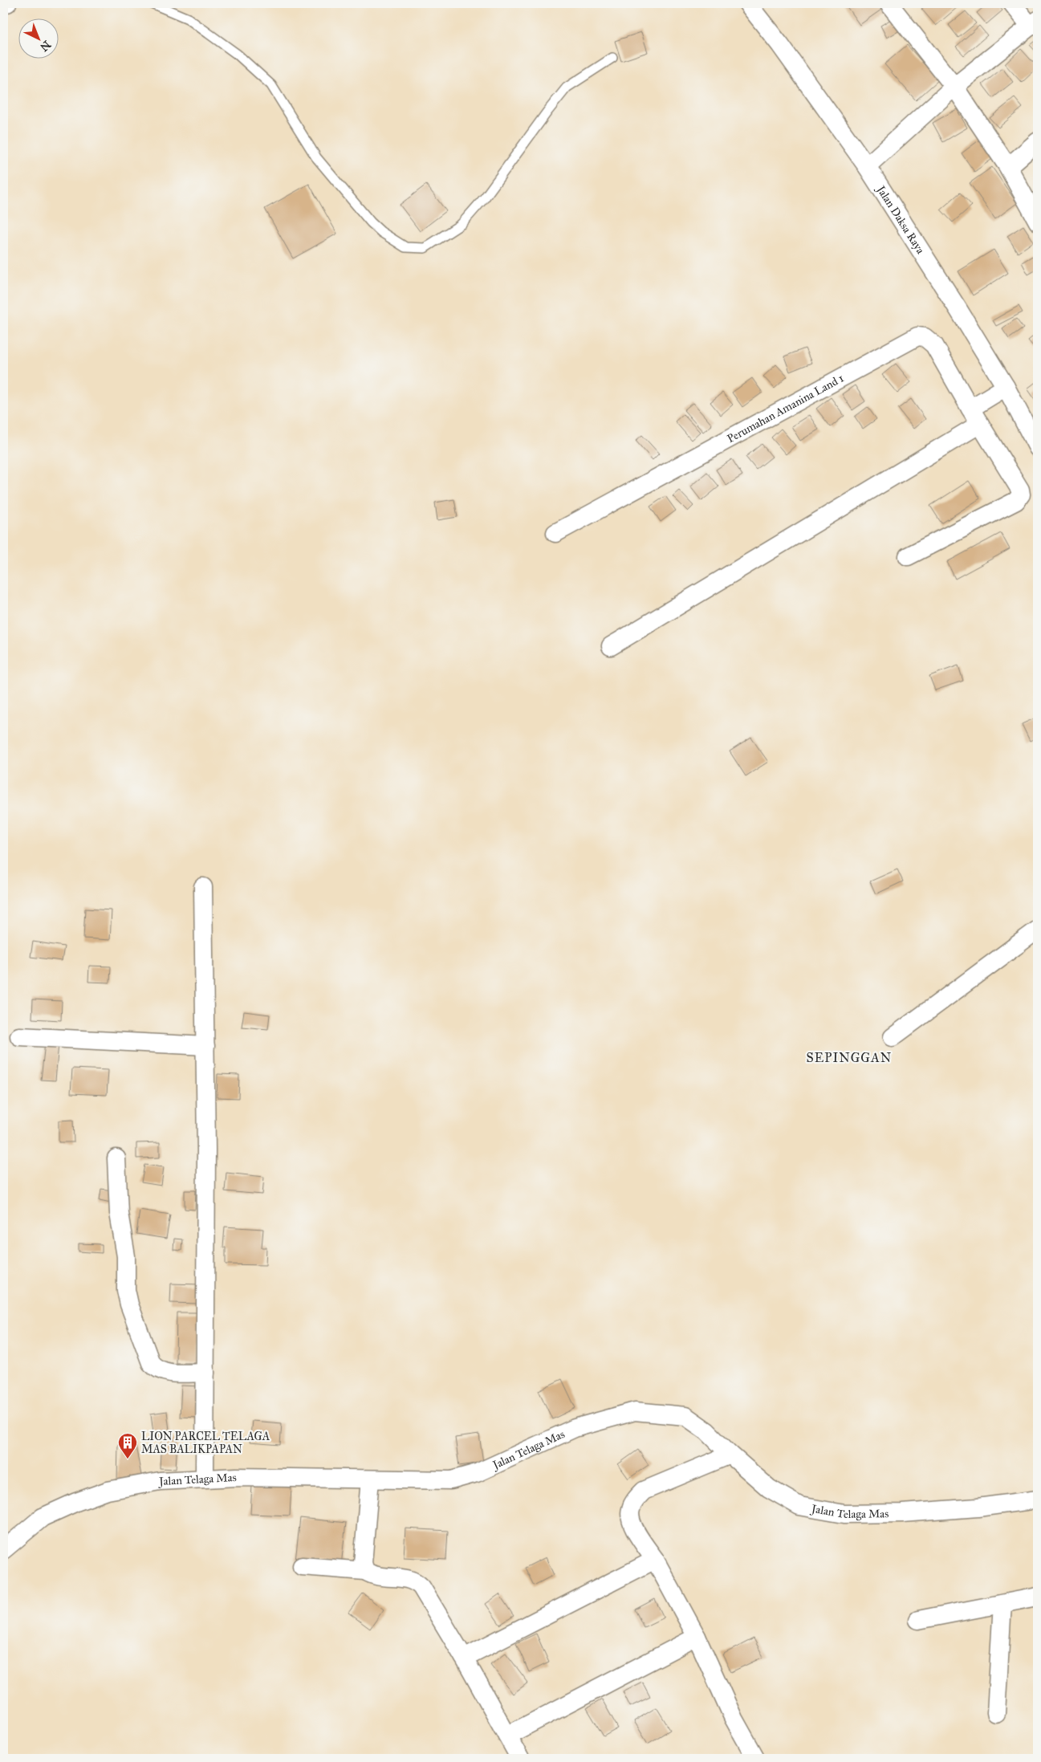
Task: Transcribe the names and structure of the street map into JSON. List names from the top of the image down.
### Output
{
  "streets": {
    "street": ["Jalan Daksa Raya", "Perumahan Amanina Land 1", "Jalan Telaga Mas"]
  },
  "districts": ["SEPINGGAN"],
  "places": {
    "building": ["LION PARCEL TELAGA MAS BALIKPAPAN"]
  },
  "north": "bottom right"
}
